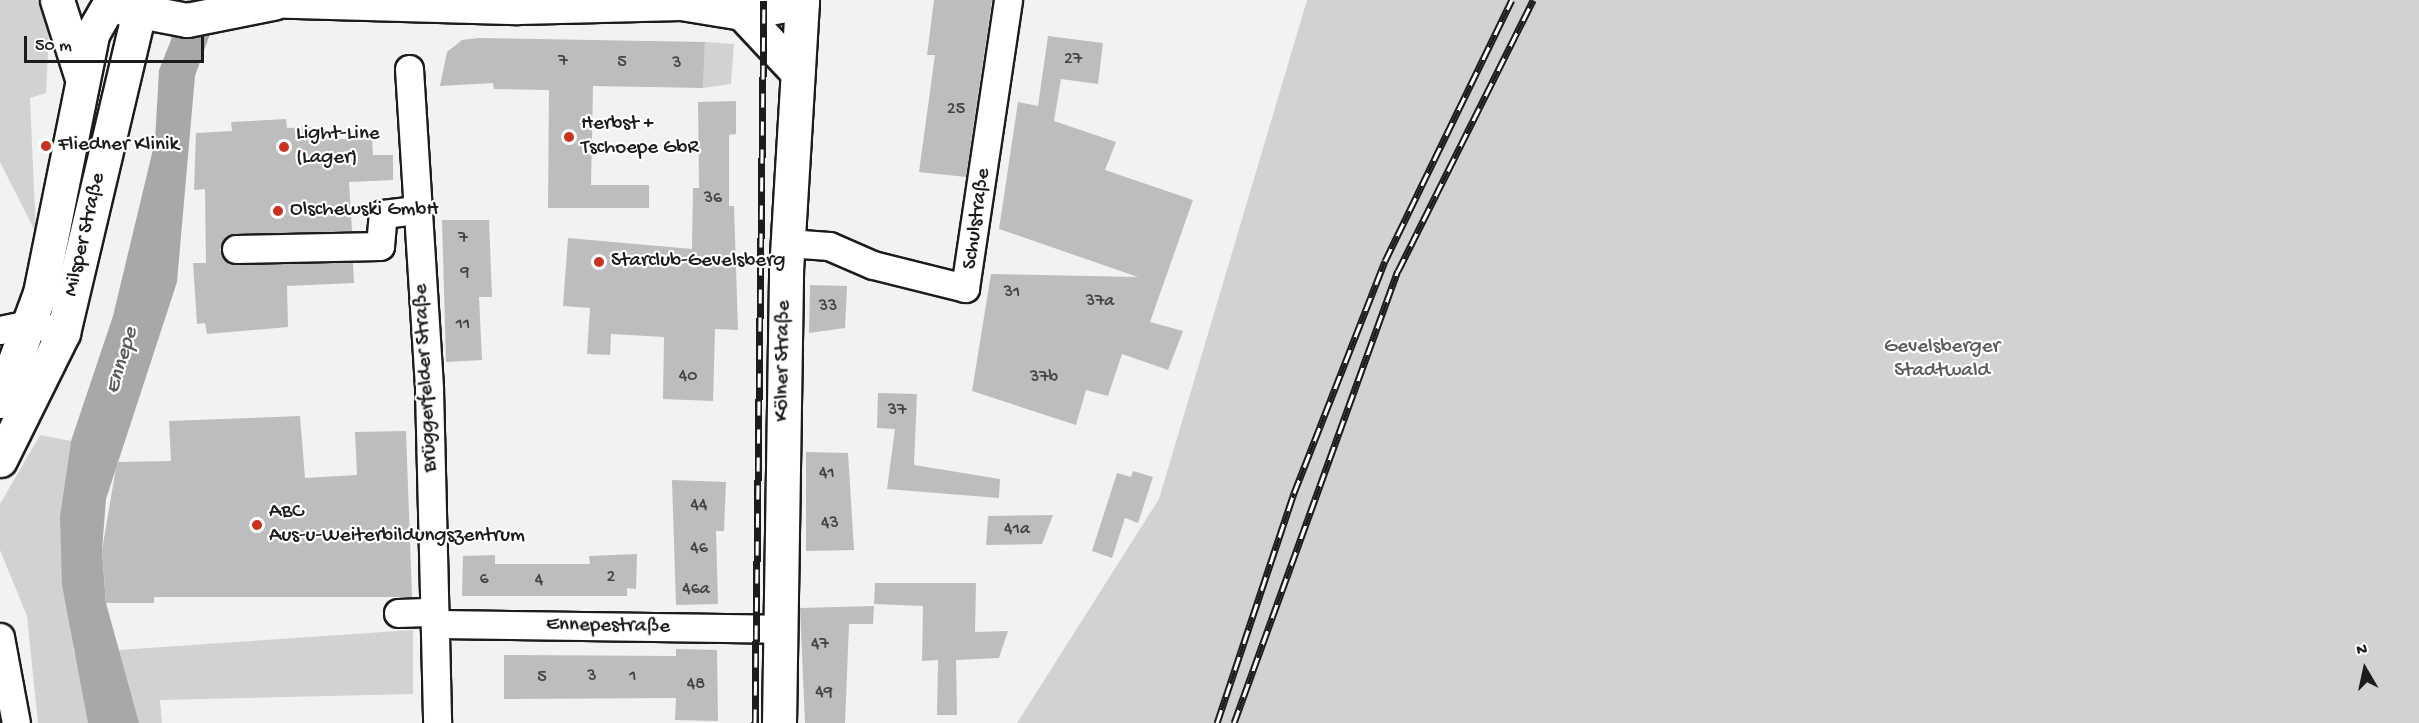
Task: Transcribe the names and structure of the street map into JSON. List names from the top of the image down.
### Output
{
  "streets": {
    "main road": ["Milsper Straße", "Kölner Straße"],
    "street": ["Schulstraße", "Brüggerfelder Straße", "Ennepestraße"]
  },
  "crossings": [
    ["Schulstraße", "Kölner Straße"],
    ["Kölner Straße", "Ennepestraße"],
    ["Brüggerfelder Straße", "Ennepestraße"]
  ],
  "water": ["Ennepe"],
  "parks": ["Gevelsberger Stadtwald"],
  "places": [
    "Herbst + Tschoepe GbR",
    "Fliedner Klinik",
    "Light-Line (Lager)",
    "Olschewski GmbH",
    "Starclub-Gevelsberg",
    "ABC Aus-u-Weiterbildungszentrum"
  ],
  "house_numbers": [
    "27",
    "7",
    "5",
    "3",
    "25",
    "36",
    "7",
    "9",
    "31",
    "37a",
    "33",
    "11",
    "40",
    "37b",
    "37",
    "41",
    "44",
    "43",
    "41a",
    "46",
    "2",
    "6",
    "4",
    "46a",
    "47",
    "3",
    "1",
    "5",
    "48",
    "49"
  ],
  "scale_bar": "50 m",
  "north": "top"
}
